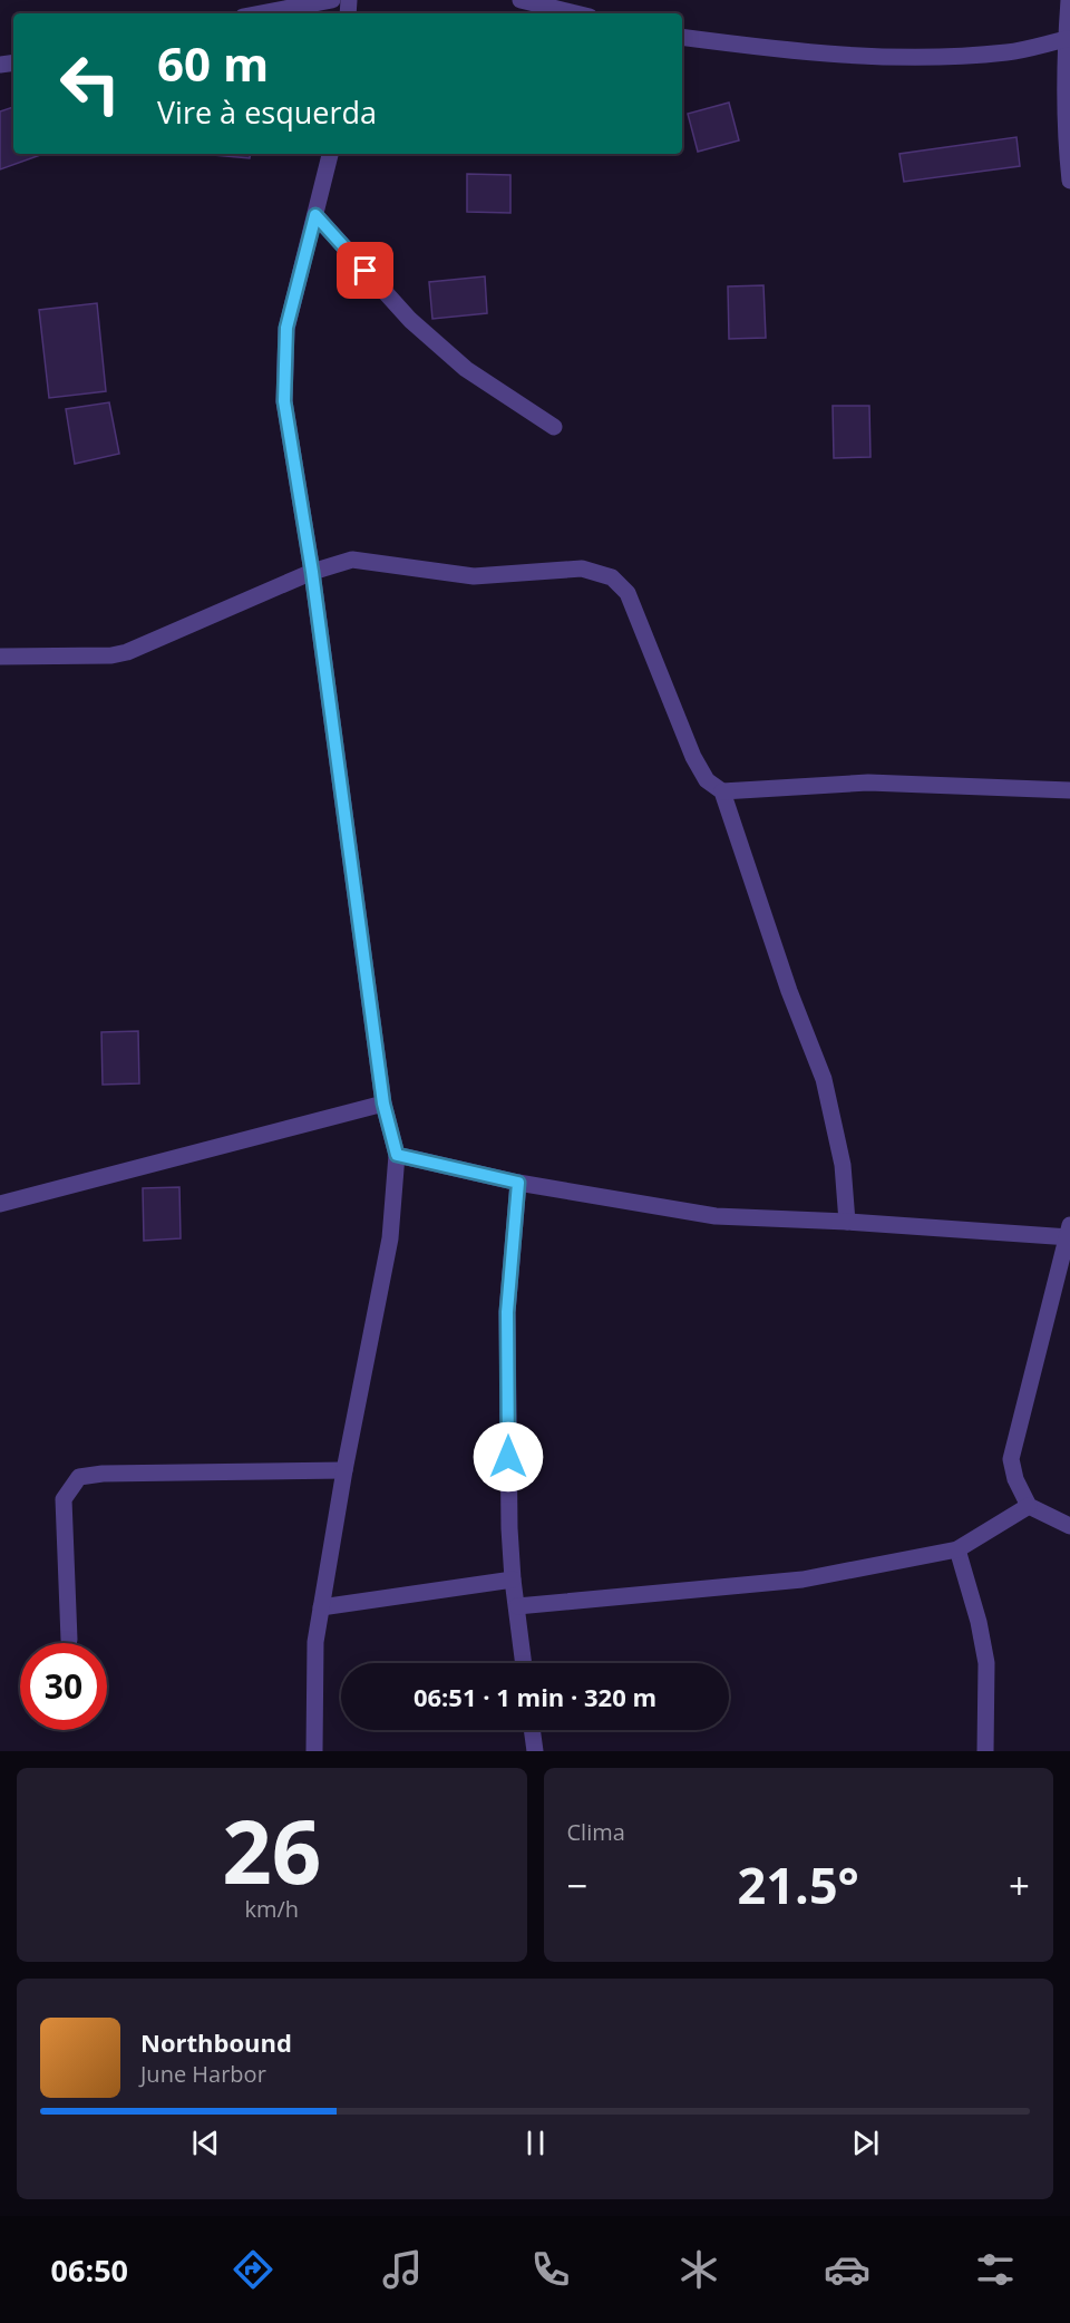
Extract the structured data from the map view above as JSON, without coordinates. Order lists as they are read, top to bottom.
{
  "page": {
    "turn": ["60 m", "Vire à esquerda"],
    "limit": "30",
    "trip": "06:51 · 1 min · 320 m",
    "tile": [
      ["26", "km/h"],
      "Clima"
    ],
    "heat": ["−", "21.5°", "+"],
    "song": ["Northbound", "June Harbor"],
    "tabs": "06:50"
  }
}
